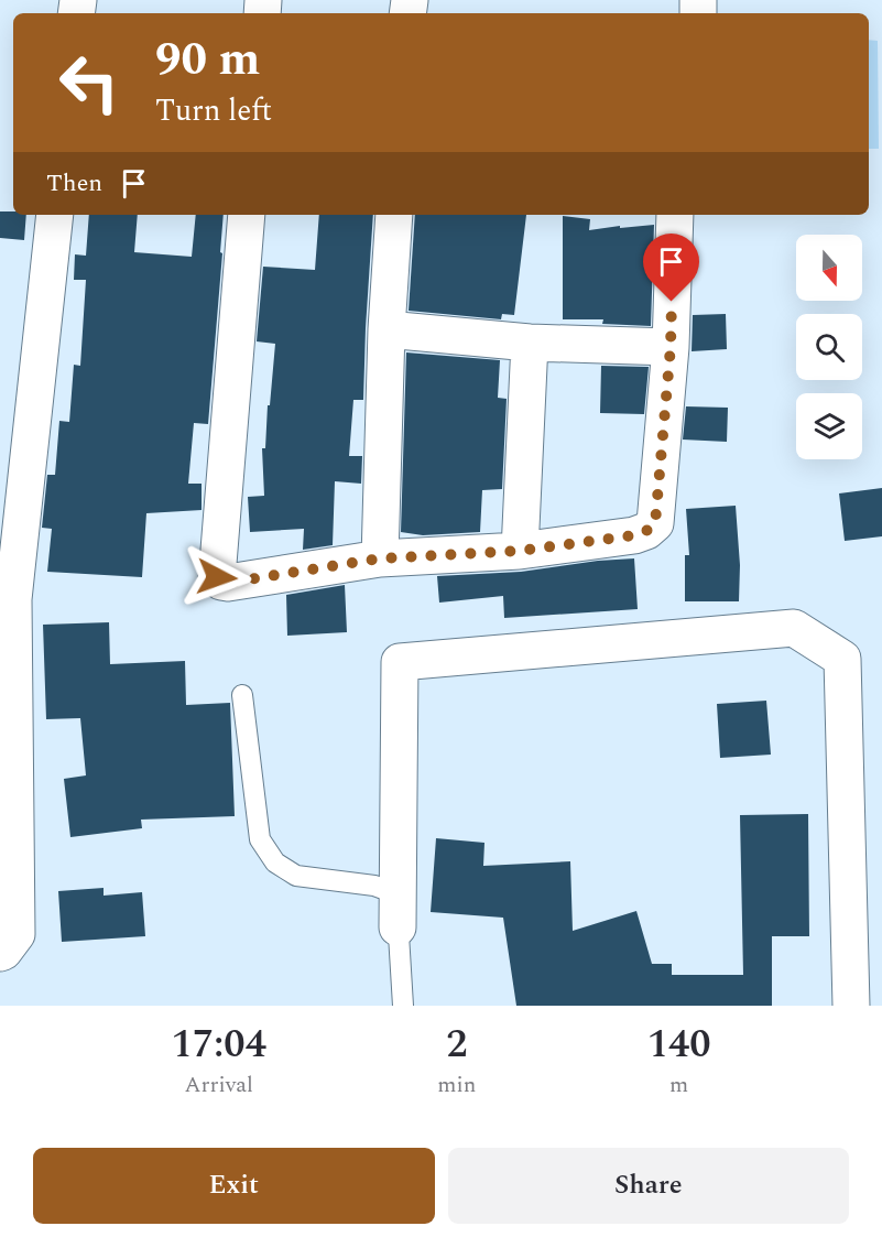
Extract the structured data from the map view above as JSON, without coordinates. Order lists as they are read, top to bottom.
{
  "north": "bottom",
  "page": {
    "turn": ["90 m", "Turn left"],
    "then": "Then",
    "eta": [
      "17:04",
      "Arrival",
      "2",
      "min",
      "140",
      "m"
    ],
    "buttons": ["Exit", "Share"]
  }
}
